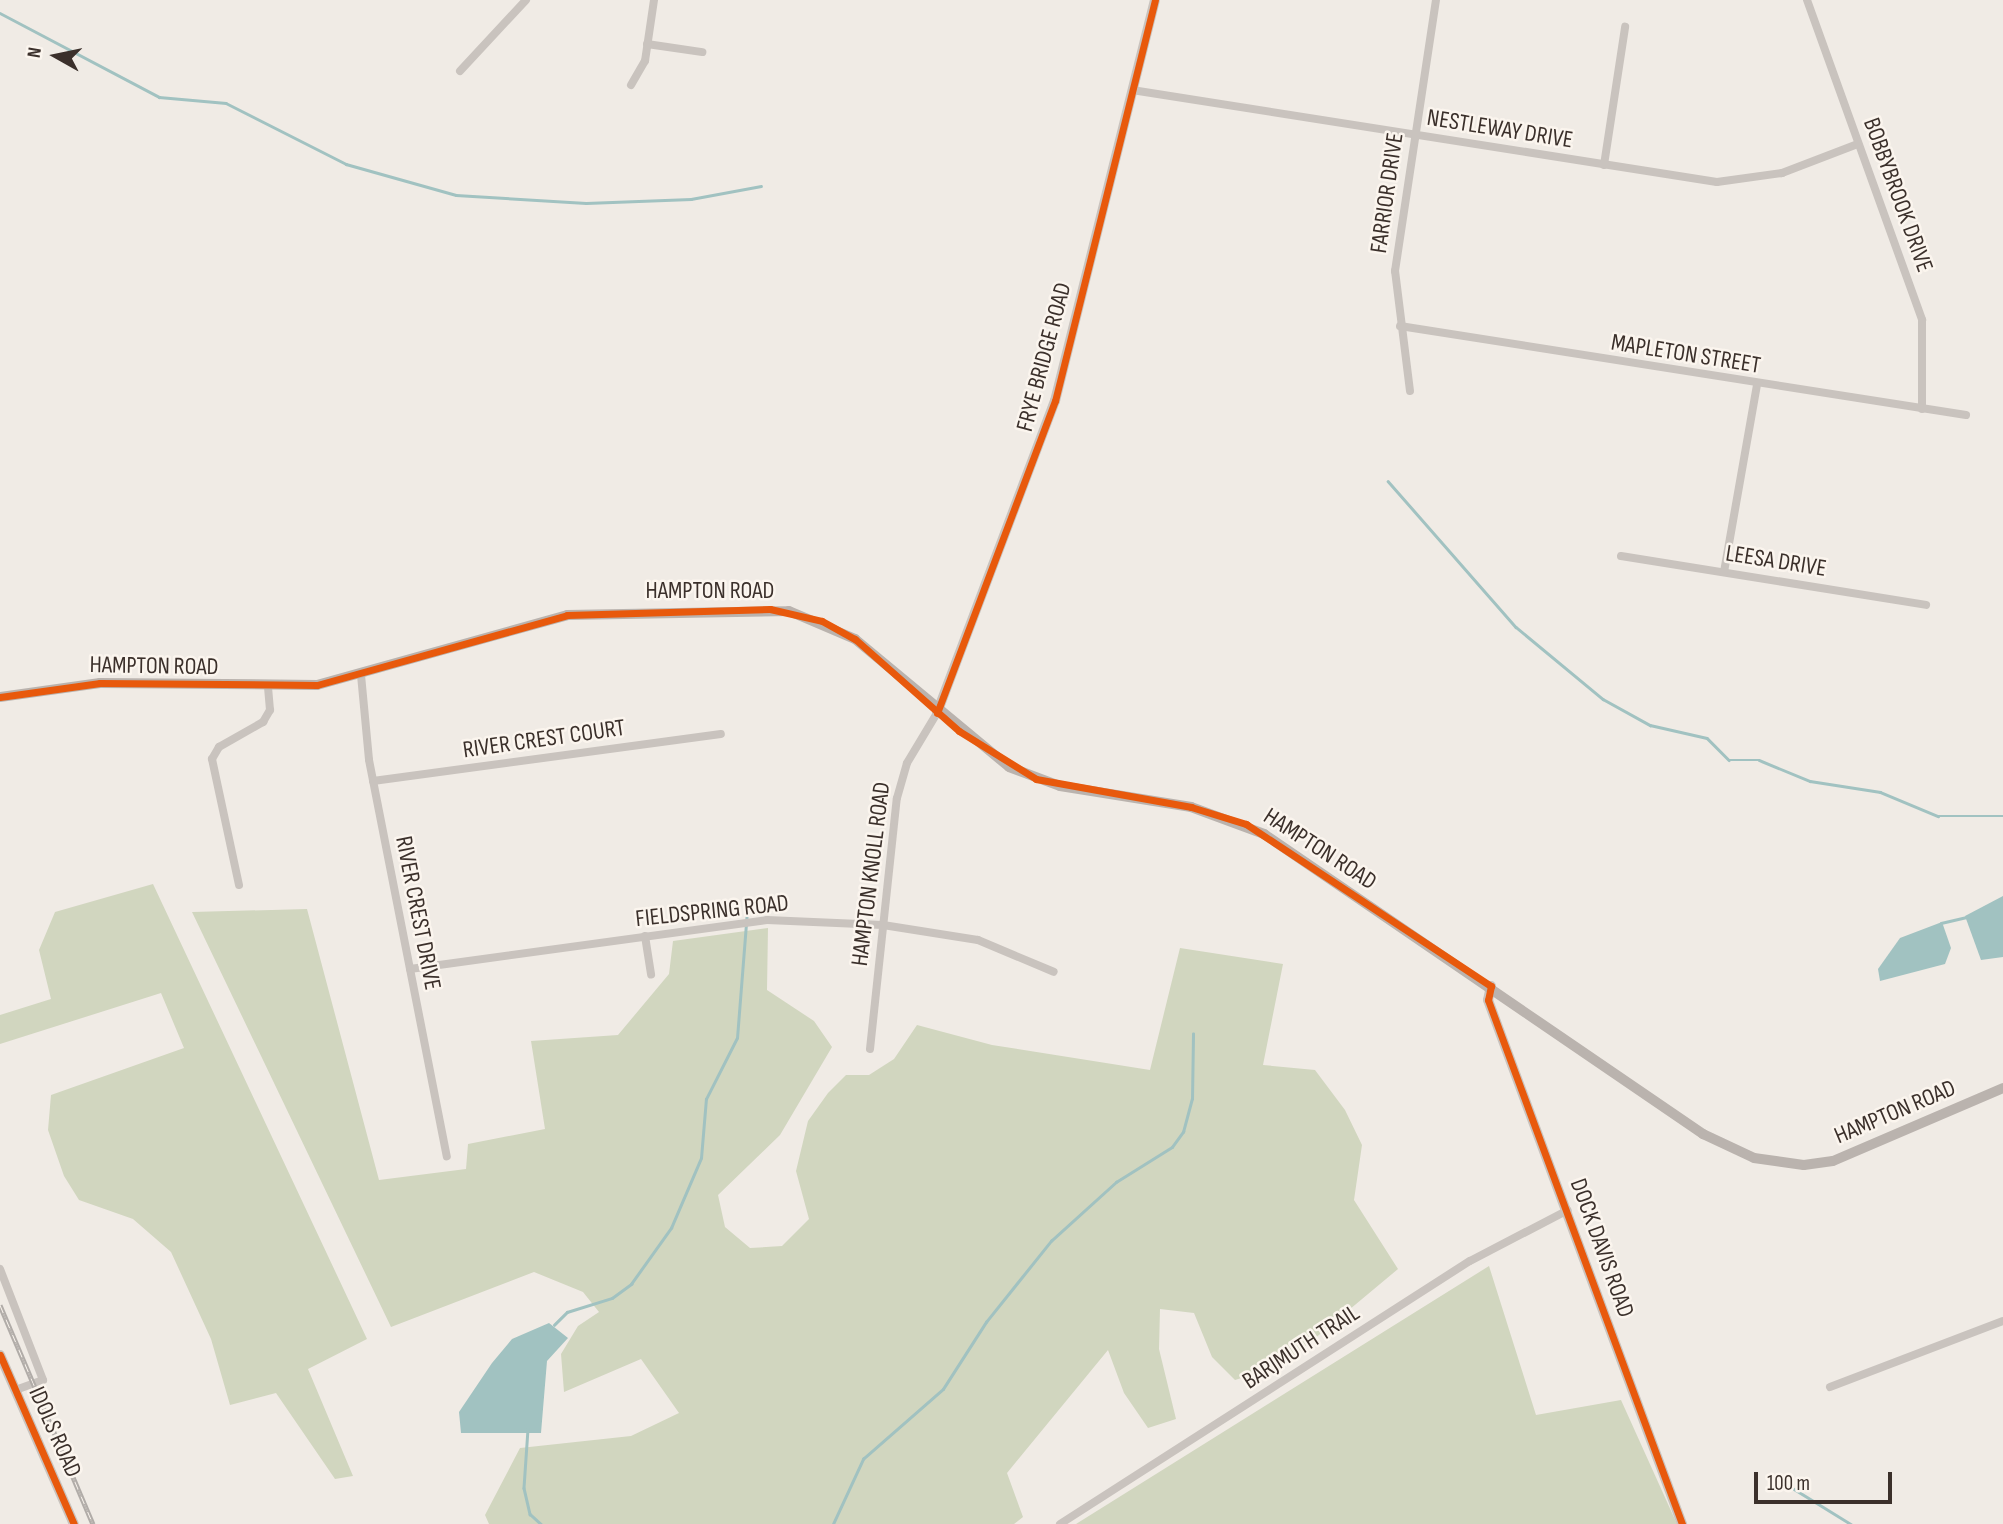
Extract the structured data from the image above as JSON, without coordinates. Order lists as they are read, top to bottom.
{
  "streets": {
    "main road": ["HAMPTON ROAD"],
    "street": [
      "NESTLEWAY DRIVE",
      "FARRIOR DRIVE",
      "BOBBYBROOK DRIVE",
      "MAPLETON STREET",
      "FRYE BRIDGE ROAD",
      "LEESA DRIVE",
      "RIVER CREST COURT",
      "HAMPTON KNOLL ROAD",
      "FIELDSPRING ROAD",
      "RIVER CREST DRIVE",
      "DOCK DAVIS ROAD",
      "BARJMUTH TRAIL",
      "IDOLS ROAD"
    ]
  },
  "crossings": [
    ["NESTLEWAY DRIVE", "FARRIOR DRIVE"],
    ["NESTLEWAY DRIVE", "BOBBYBROOK DRIVE"],
    ["NESTLEWAY DRIVE", "FRYE BRIDGE ROAD"],
    ["FARRIOR DRIVE", "MAPLETON STREET"],
    ["BOBBYBROOK DRIVE", "MAPLETON STREET"],
    ["FRYE BRIDGE ROAD", "HAMPTON ROAD"],
    ["FRYE BRIDGE ROAD", "HAMPTON KNOLL ROAD"],
    ["HAMPTON ROAD", "HAMPTON KNOLL ROAD"],
    ["HAMPTON ROAD", "RIVER CREST DRIVE"],
    ["HAMPTON ROAD", "DOCK DAVIS ROAD"],
    ["RIVER CREST COURT", "RIVER CREST DRIVE"],
    ["HAMPTON KNOLL ROAD", "FIELDSPRING ROAD"],
    ["FIELDSPRING ROAD", "RIVER CREST DRIVE"],
    ["DOCK DAVIS ROAD", "BARJMUTH TRAIL"]
  ],
  "scale_bar": "100 m",
  "north": "left"
}
